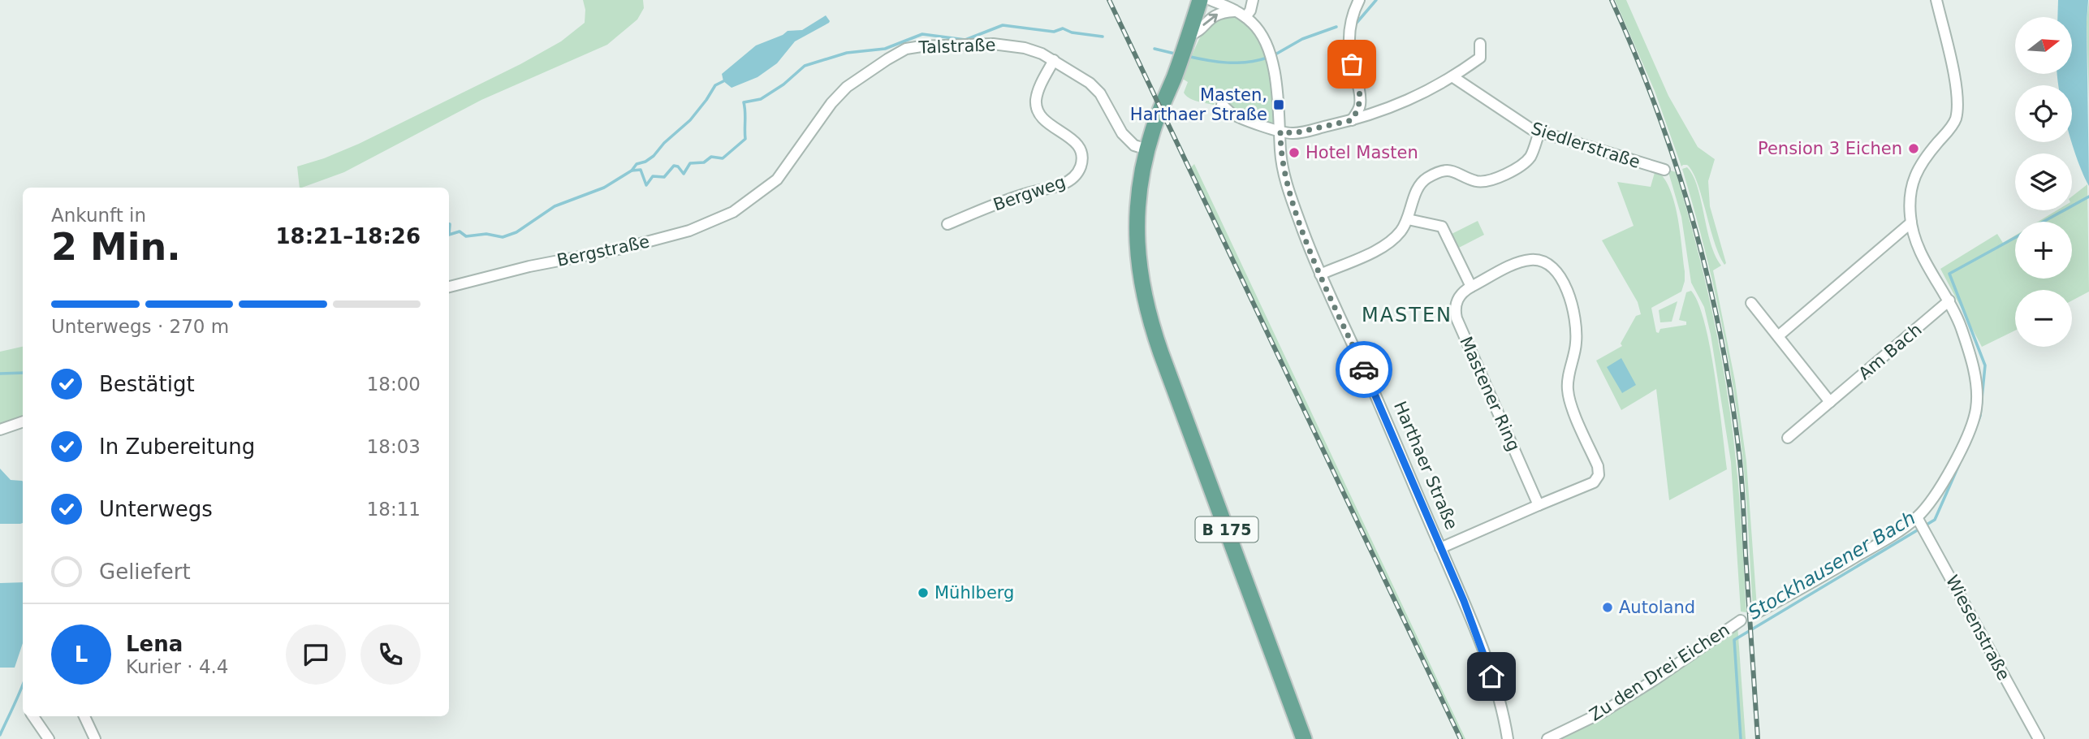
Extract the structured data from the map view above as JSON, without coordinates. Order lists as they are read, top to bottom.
{
  "streets": {
    "main road": ["B 175"],
    "street": [
      "Talstraße",
      "Siedlerstraße",
      "Bergweg",
      "Bergstraße",
      "Am Bach",
      "Mastener Ring",
      "Harthaer Straße",
      "Wiesenstraße",
      "Zu den Drei Eichen"
    ]
  },
  "crossings": [
    ["Talstraße", "Bergweg"],
    ["Talstraße", "Bergstraße"],
    ["Talstraße", "B 175"],
    ["Mastener Ring", "Harthaer Straße"]
  ],
  "districts": ["MASTEN"],
  "water": ["Stockhausener Bach"],
  "places": {
    "transit": ["Masten, Harthaer Straße"],
    "other": [
      "Pension 3 Eichen",
      "Hotel Masten",
      "Mühlberg",
      "Autoland"
    ]
  },
  "north": "right",
  "page": {
    "map_buttons": ["+", "−"],
    "heading": ["2 Min.", "Ankunft in", "18:21–18:26"],
    "panel": ["Lena", "Kurier · 4.4"],
    "bar": "Unterwegs · 270 m",
    "list": [
      ["Bestätigt", "18:00"],
      ["In Zubereitung", "18:03"],
      ["Unterwegs", "18:11"],
      "Geliefert"
    ],
    "round": "L"
  }
}
